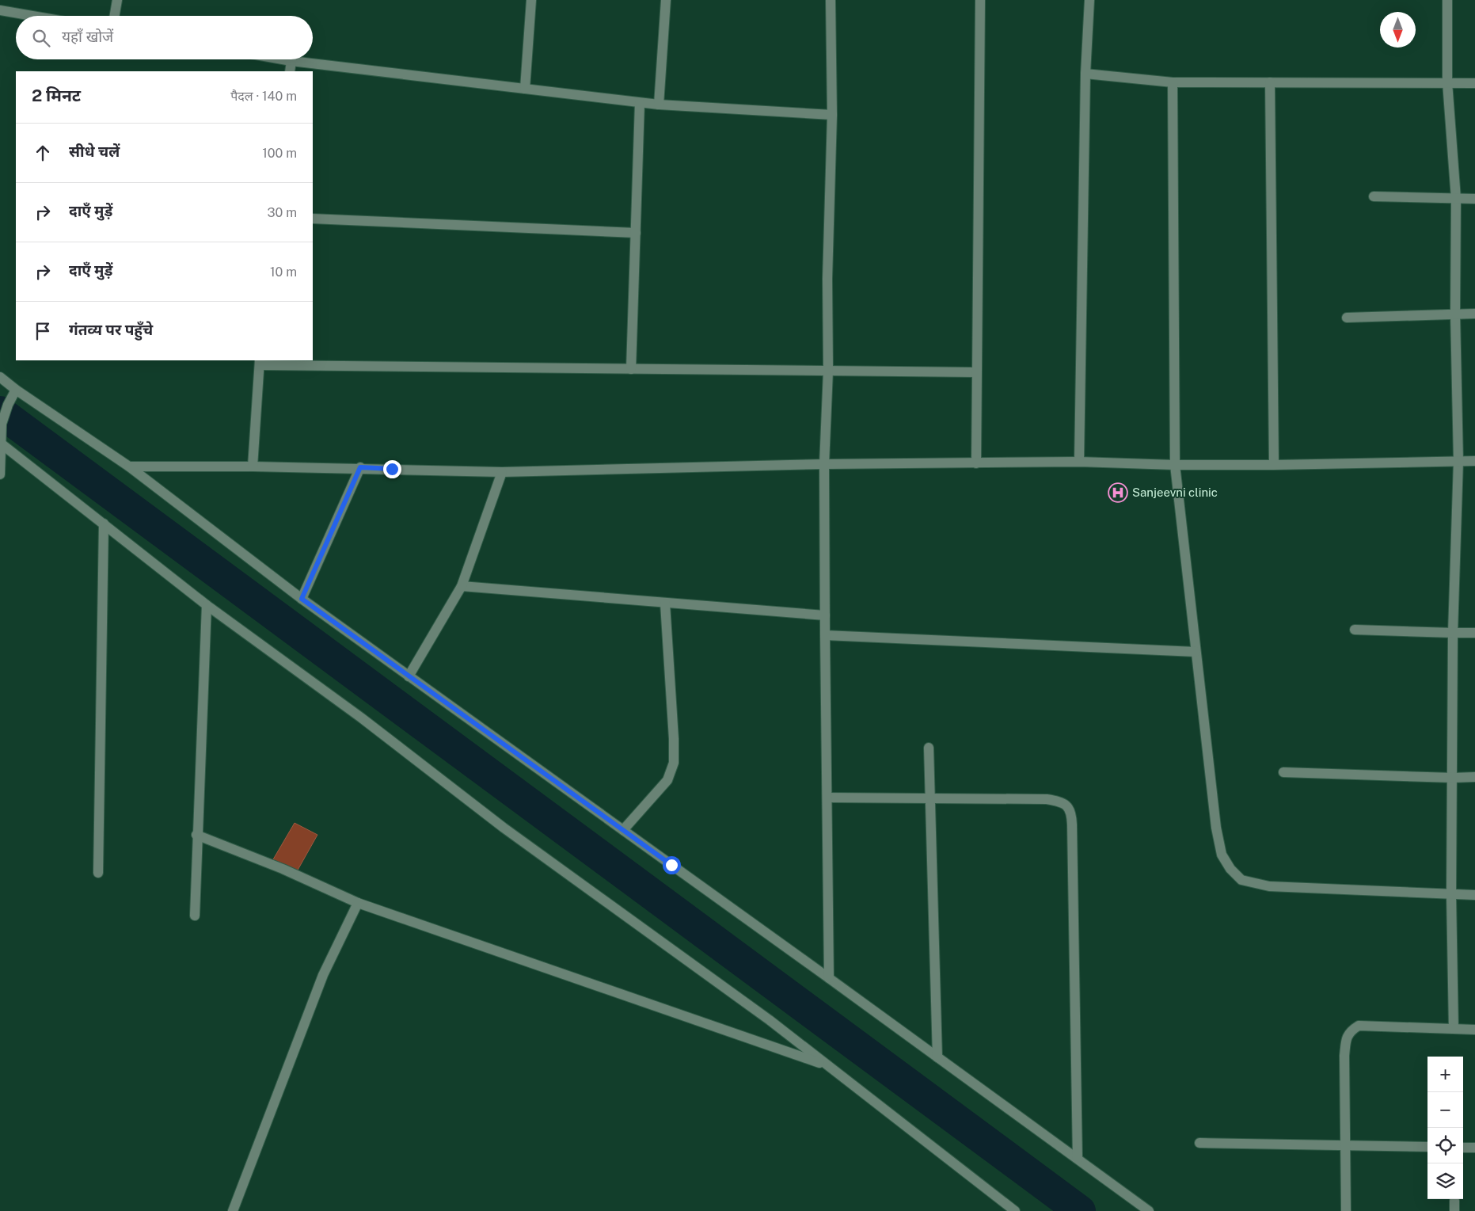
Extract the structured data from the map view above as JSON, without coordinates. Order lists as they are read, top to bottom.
{
  "places": {
    "hospital": ["Sanjeevni clinic"]
  },
  "north": "bottom",
  "page": {
    "search": "यहाँ खोजें",
    "heading": ["2 मिनट", "पैदल · 140 m"],
    "list": [
      ["सीधे चलें", "100 m"],
      ["दाएँ मुड़ें", "30 m"],
      ["दाएँ मुड़ें", "10 m"],
      "गंतव्य पर पहुँचे"
    ],
    "map_buttons": ["+", "−"]
  }
}
